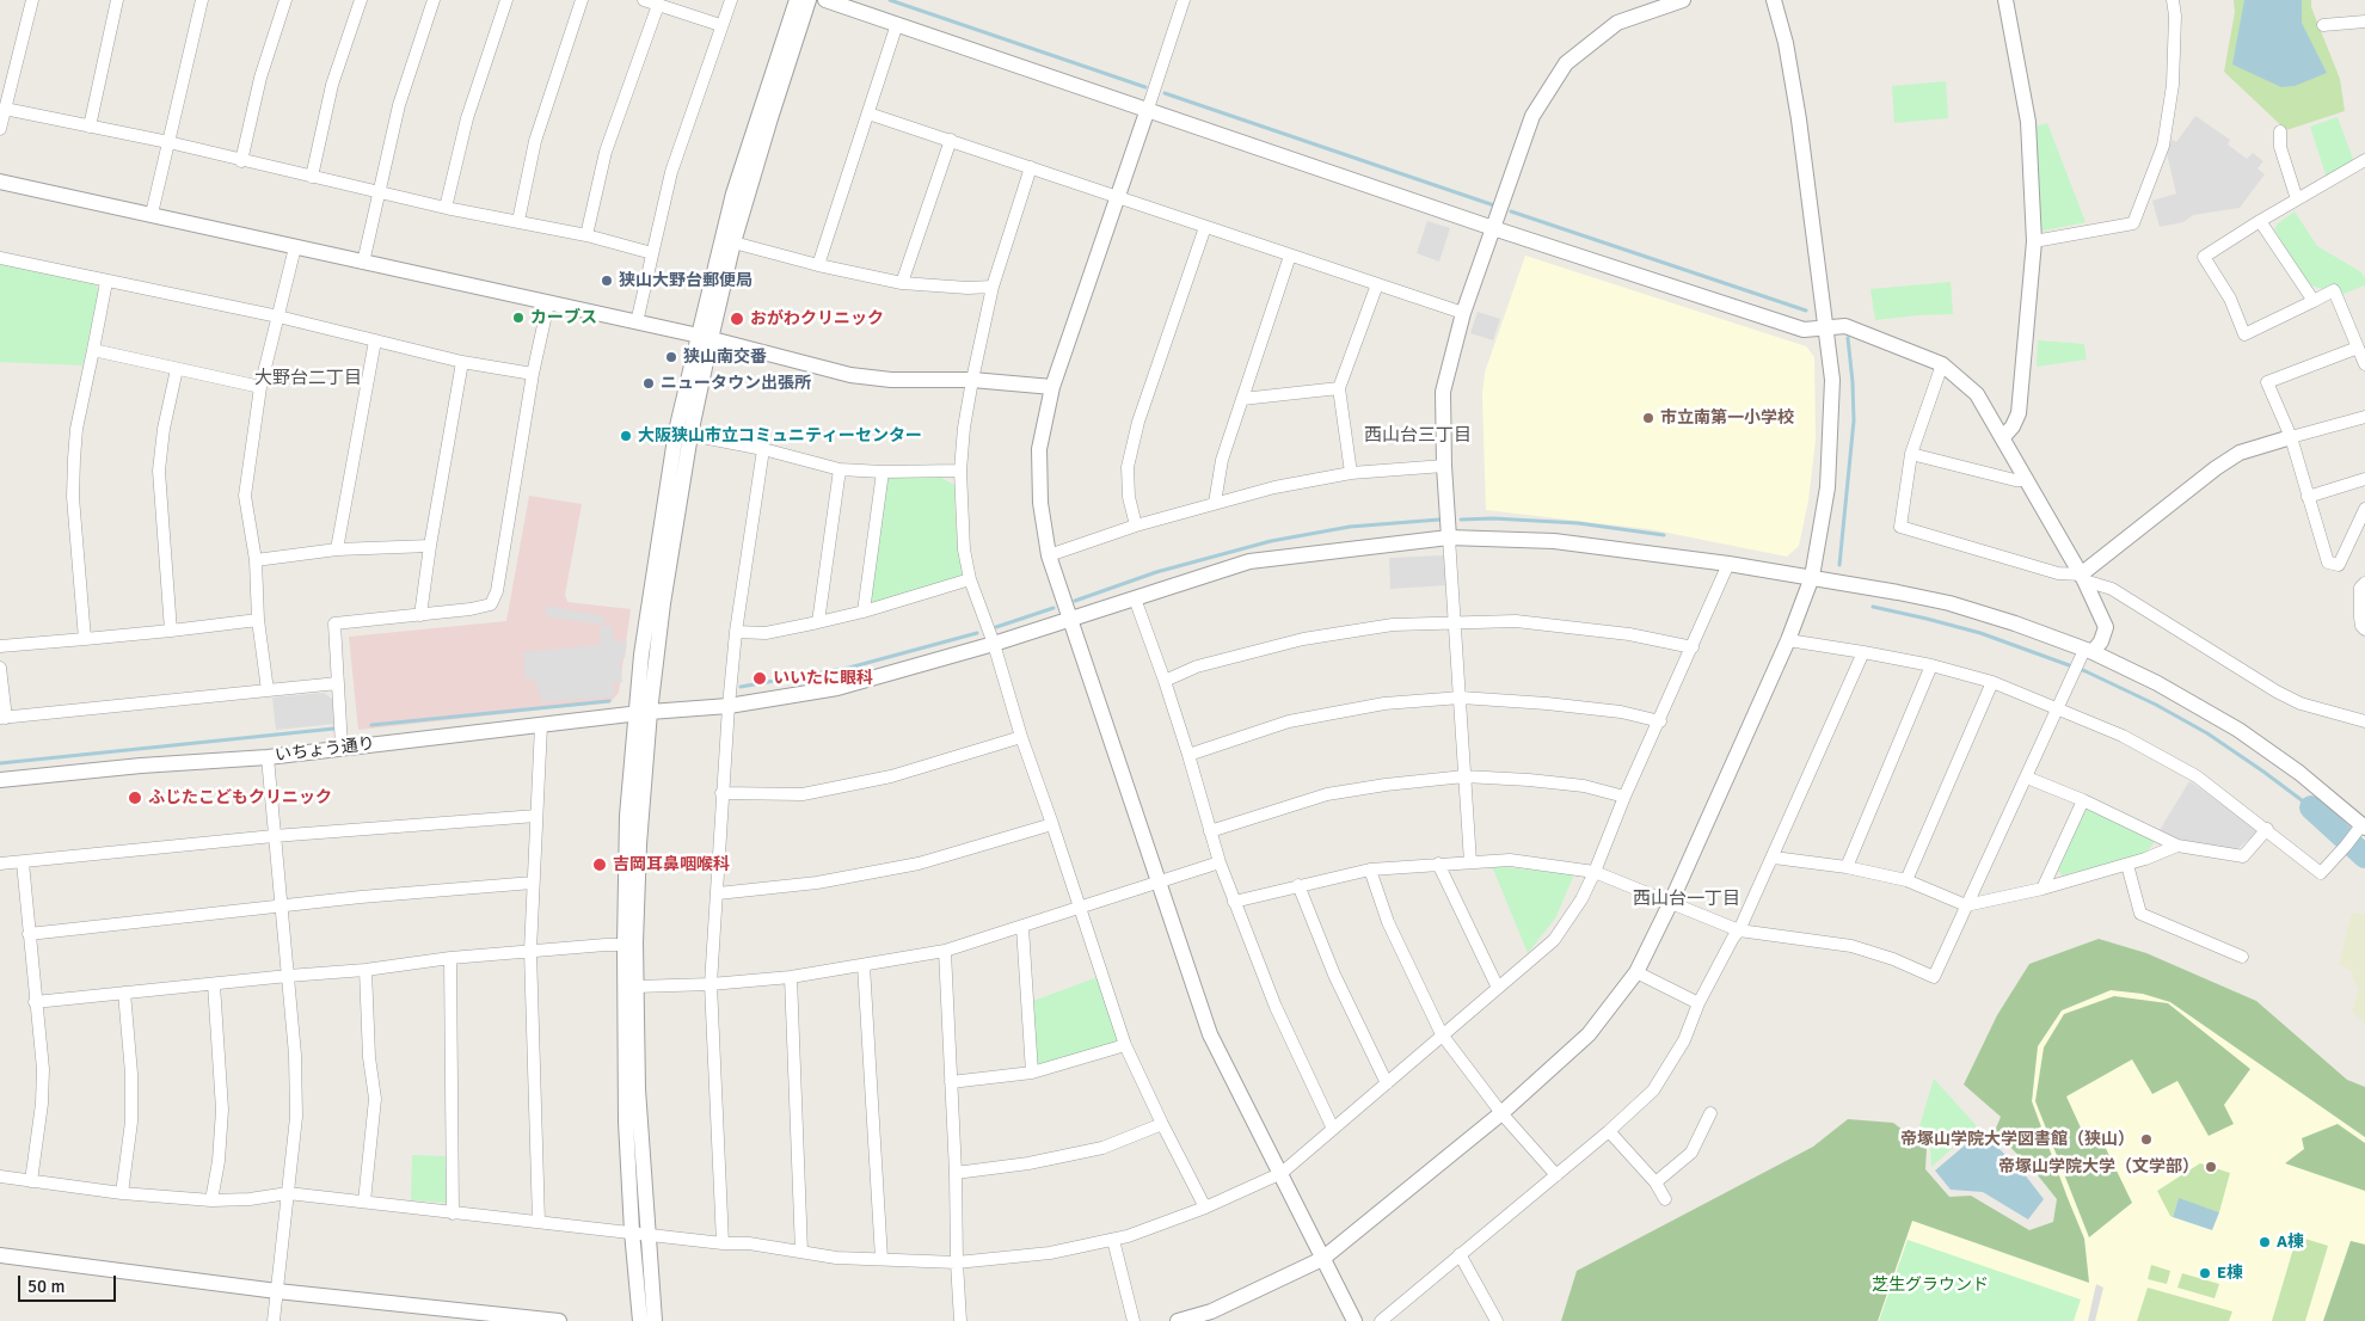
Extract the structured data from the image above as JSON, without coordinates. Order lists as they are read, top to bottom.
{
  "streets": {
    "street": ["いちょう通り"]
  },
  "districts": ["大野台二丁目", "西山台三丁目", "西山台一丁目"],
  "parks": ["芝生グラウンド"],
  "places": [
    "狭山大野台郵便局",
    "カーブス",
    "おがわクリニック",
    "狭山南交番",
    "ニュータウン出張所",
    "市立南第一小学校",
    "大阪狭山市立コミュニティーセンター",
    "いいたに眼科",
    "ふじたこどもクリニック",
    "吉岡耳鼻咽喉科",
    "帝塚山学院大学図書館（狭山）",
    "帝塚山学院大学（文学部）",
    "A棟",
    "E棟"
  ],
  "scale_bar": "50 m"
}
